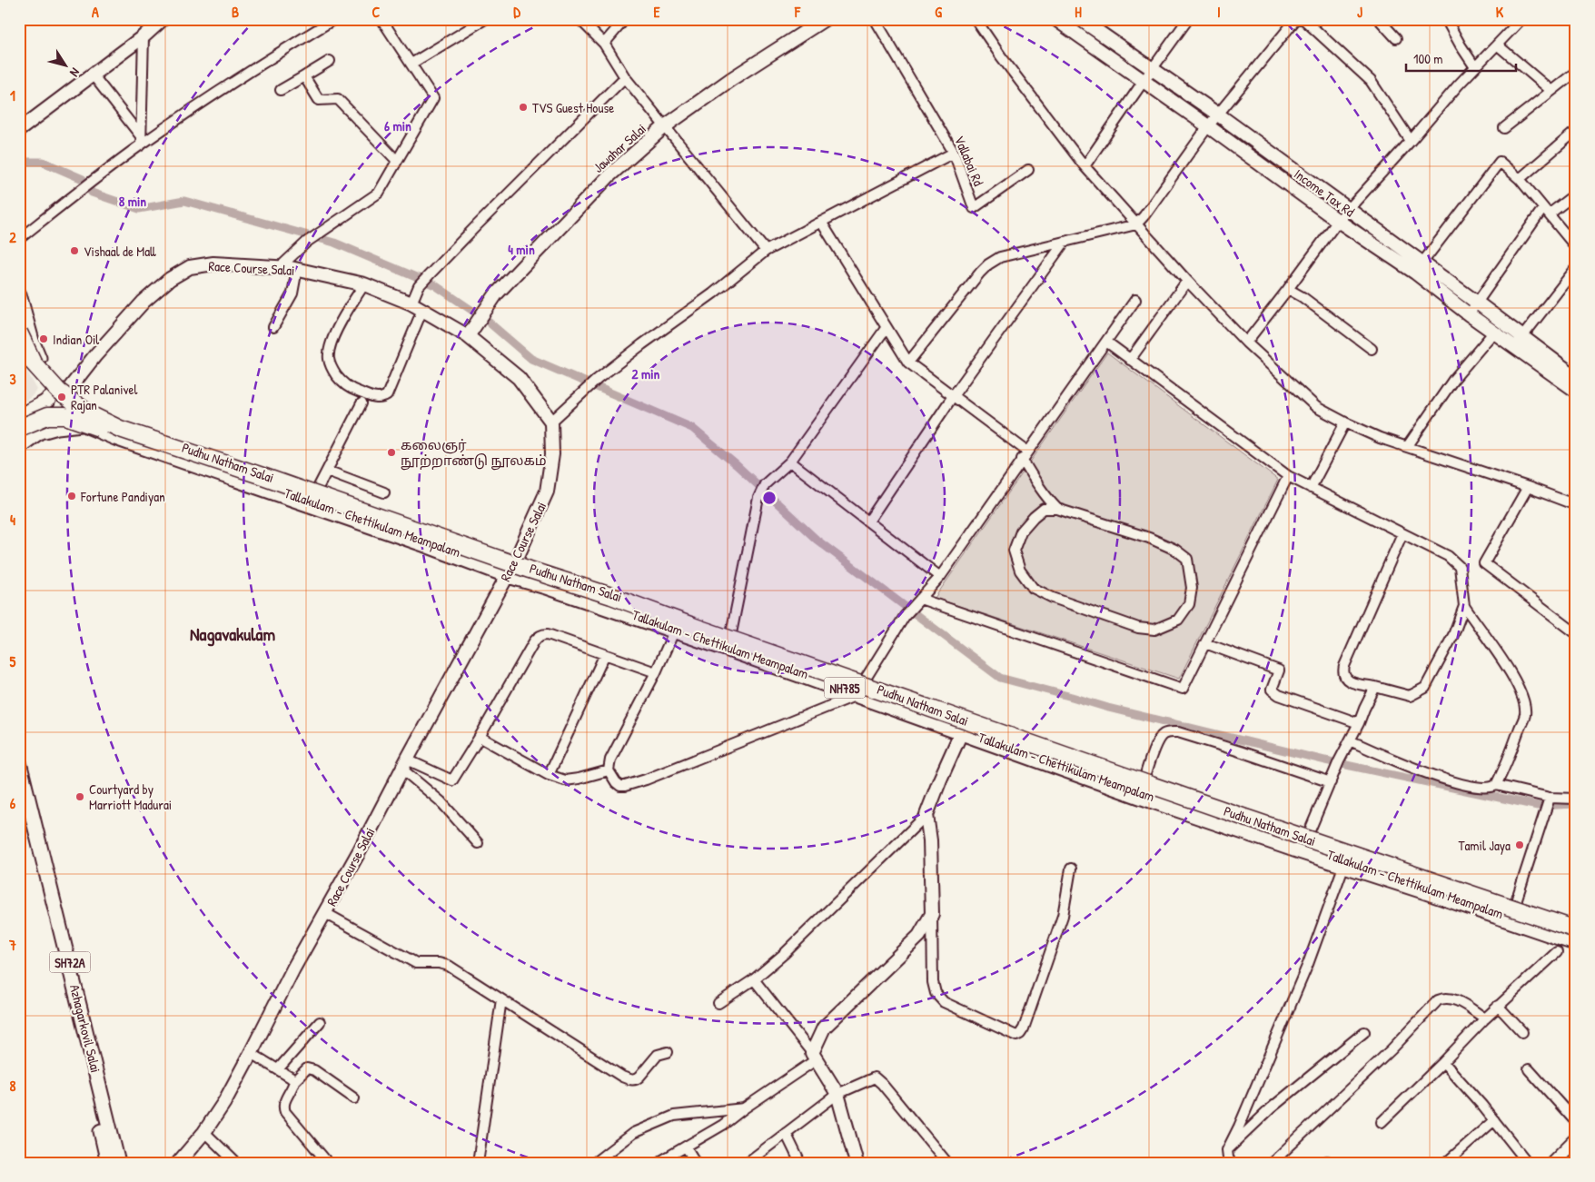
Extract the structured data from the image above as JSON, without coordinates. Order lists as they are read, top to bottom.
{
  "streets": {
    "highway": ["Tallakulam - Chettikulam Meampalam", "NH785"],
    "main road": [
      "Jawahar Salai",
      "Income Tax Rd",
      "Race Course Salai",
      "Pudhu Natham Salai",
      "SH72A",
      "Azhagarkovil Salai"
    ],
    "street": ["Vallabai Rd"]
  },
  "crossings": [
    ["Jawahar Salai", "Race Course Salai"],
    ["Race Course Salai", "Pudhu Natham Salai"]
  ],
  "districts": ["Nagavakulam"],
  "places": [
    "TVS Guest House",
    "Vishaal de Mall",
    "Indian Oil",
    "PTR Palanivel Rajan",
    "கலைஞர் நூற்றாண்டு நூலகம்",
    "Fortune Pandiyan",
    "Courtyard by Marriott Madurai",
    "Tamil Jaya"
  ],
  "scale_bar": "100 m",
  "north": "bottom right",
  "grid": {
    "columns": [
      "A",
      "B",
      "C",
      "D",
      "E",
      "F",
      "G",
      "H",
      "I",
      "J",
      "K"
    ],
    "rows": [
      "1",
      "2",
      "3",
      "4",
      "5",
      "6",
      "7",
      "8"
    ]
  },
  "rings": [
    "6 min",
    "8 min",
    "4 min",
    "2 min"
  ]
}
